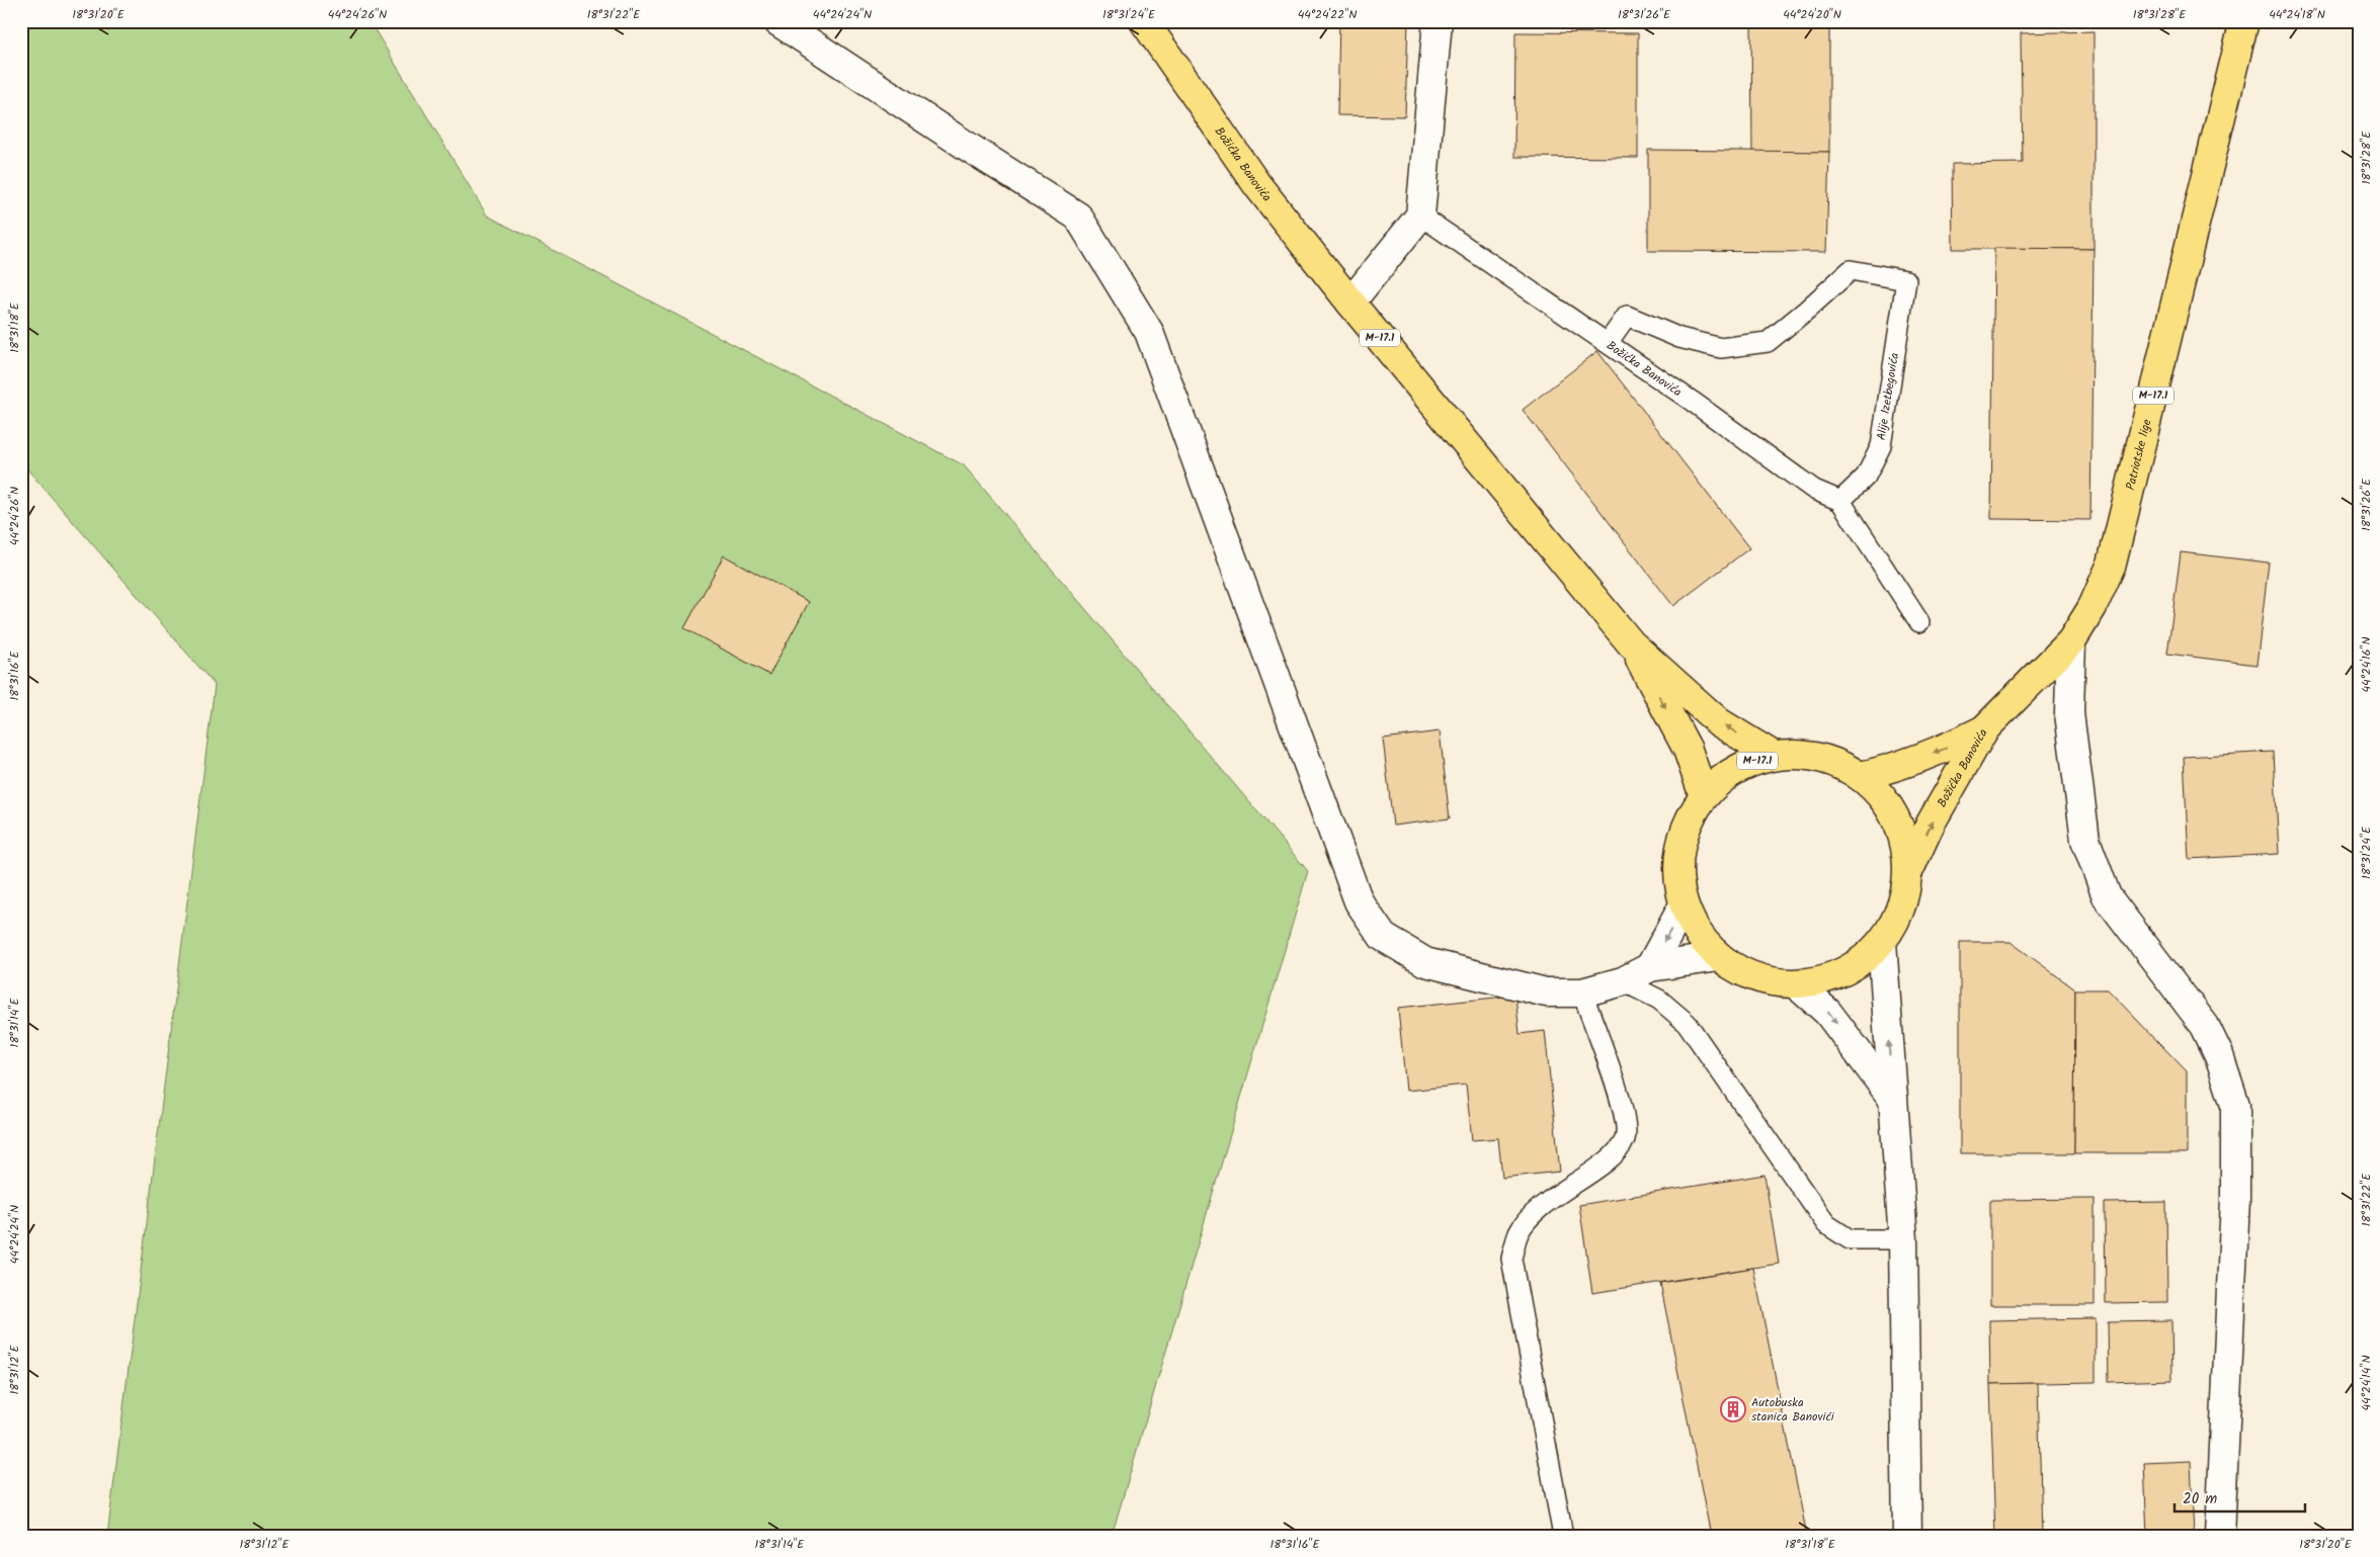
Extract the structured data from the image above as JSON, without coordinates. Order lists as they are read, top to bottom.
{
  "streets": {
    "main road": ["Božićka Banovića", "M-17.1", "Patriotske lige"],
    "lane": ["Alije Izetbegovića"]
  },
  "crossings": [
    ["Božićka Banovića", "M-17.1"],
    ["Božićka Banovića", "Alije Izetbegovića"],
    ["Božićka Banovića", "Patriotske lige"]
  ],
  "places": {
    "building": ["Autobuska stanica Banovići"]
  },
  "scale_bar": "20 m",
  "coordinates": [
    "18°31'20\"E",
    "44°24'26\"N",
    "18°31'22\"E",
    "44°24'24\"N",
    "18°31'24\"E",
    "44°24'22\"N",
    "18°31'26\"E",
    "44°24'20\"N",
    "18°31'28\"E",
    "44°24'18\"N",
    "18°31'18\"E",
    "44°24'16\"N",
    "18°31'16\"E",
    "18°31'14\"E",
    "18°31'12\"E",
    "44°24'14\"N"
  ]
}
